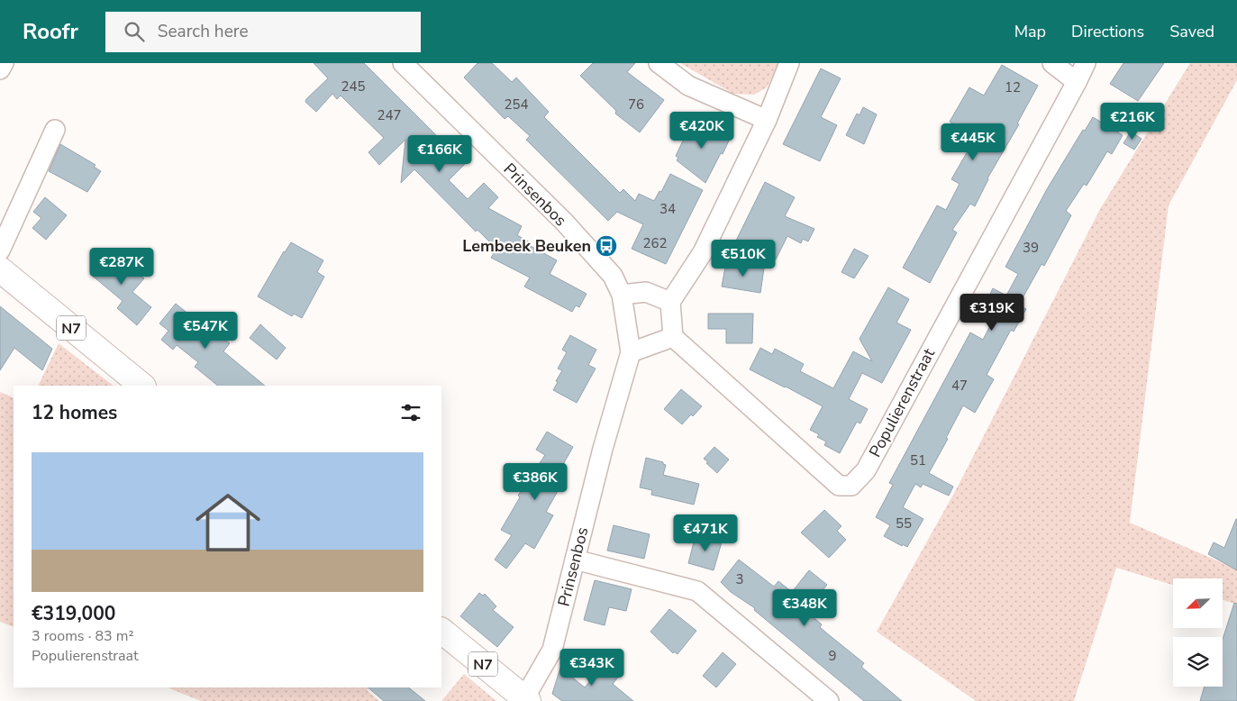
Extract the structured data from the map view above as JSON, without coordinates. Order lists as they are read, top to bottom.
{
  "streets": {
    "main road": ["N7"],
    "street": ["Prinsenbos", "Populierenstraat"]
  },
  "crossings": [
    ["Prinsenbos", "N7"]
  ],
  "places": {
    "bus stop": ["Lembeek Beuken"]
  },
  "house_numbers": [
    "245",
    "12",
    "254",
    "76",
    "247",
    "34",
    "262",
    "39",
    "47",
    "51",
    "55",
    "3",
    "9"
  ],
  "north": "bottom left",
  "page": {
    "header": "Roofr",
    "search": "Search here",
    "nav": ["Map", "Directions", "Saved"],
    "price": [
      "€216K",
      "€420K",
      "€445K",
      "€166K",
      "€510K",
      "€287K",
      "€319K",
      "€547K",
      "€386K",
      "€471K",
      "€348K",
      "€343K"
    ],
    "heading": "12 homes",
    "list": [
      {
        "name": "€319,000",
        "note": "3 rooms · 83 m² · Populierenstraat"
      }
    ]
  }
}
